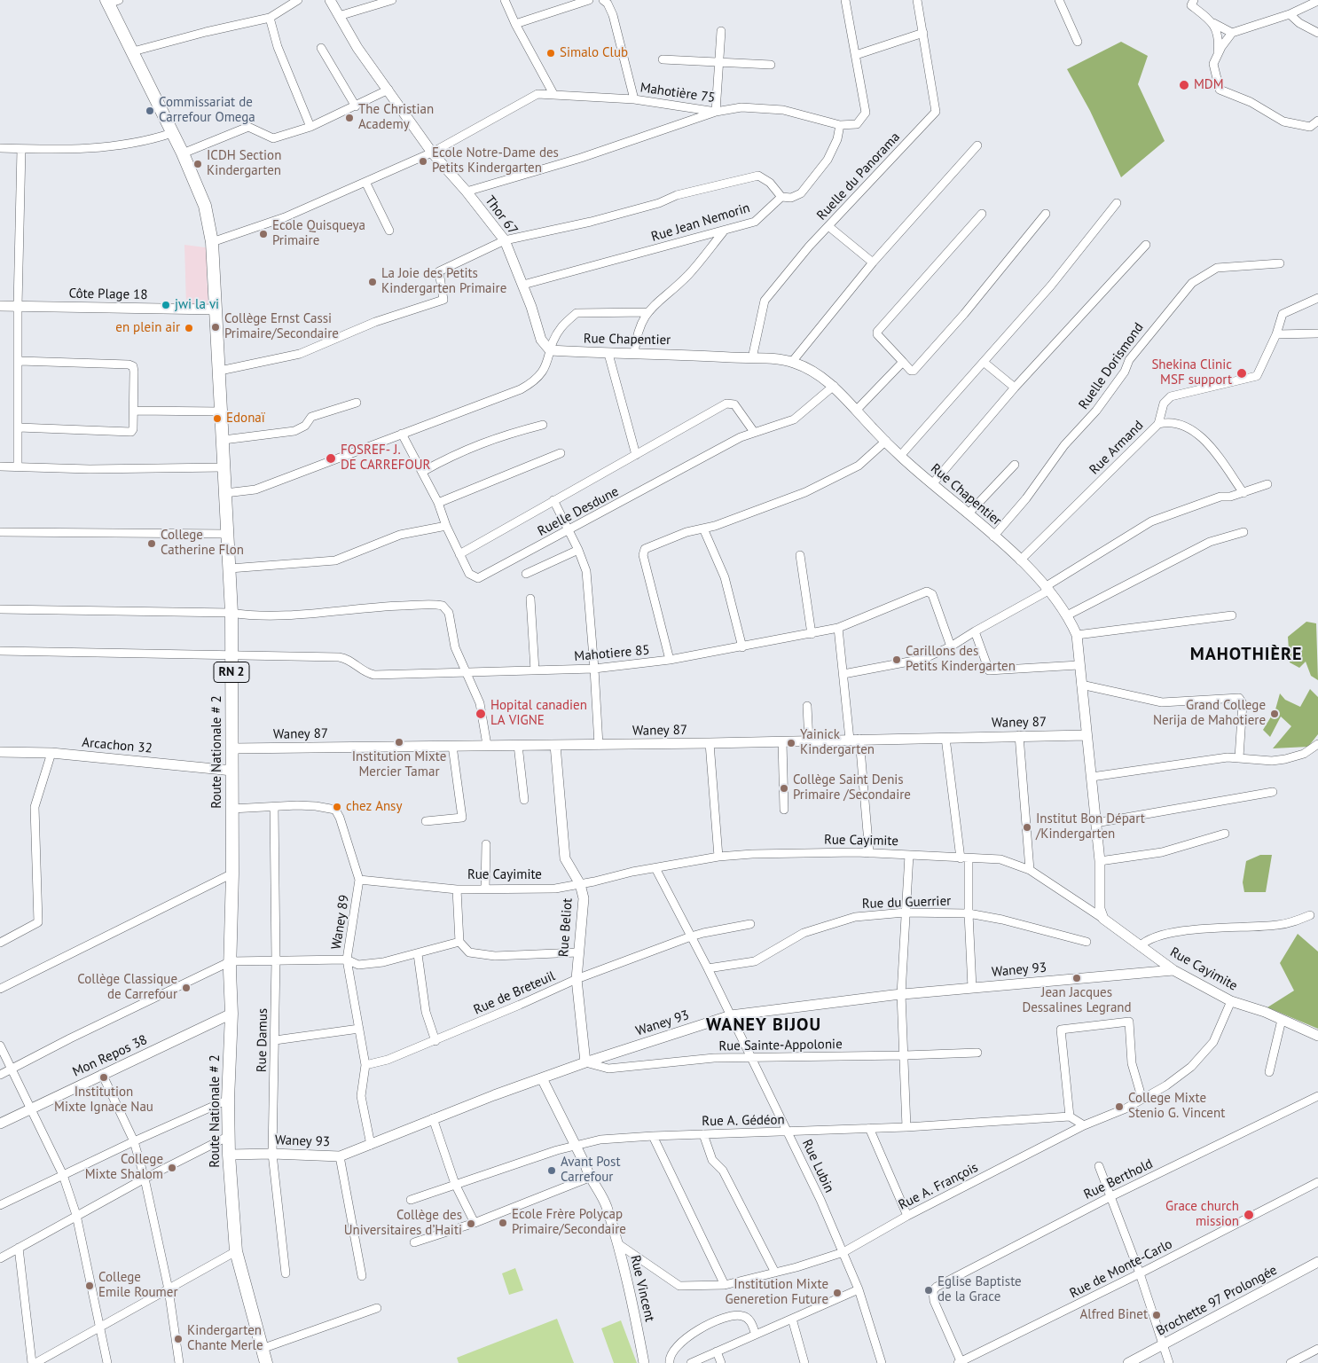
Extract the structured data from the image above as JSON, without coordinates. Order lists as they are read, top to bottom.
{
  "streets": {
    "main road": ["RN 2", "Route Nationale # 2"],
    "street": [
      "Mahotière 75",
      "Ruelle du Panorama",
      "Thor 67",
      "Rue Jean Nemorin",
      "Côte Plage 18",
      "Rue Chapentier",
      "Ruelle Dorismond",
      "Rue Armand",
      "Ruelle Desdune",
      "Mahotiere 85",
      "Waney 87",
      "Arcachon 32",
      "Rue Cayimite",
      "Rue du Guerrier",
      "Waney 89",
      "Rue Beliot",
      "Waney 93",
      "Rue de Breteuil",
      "Rue Damus",
      "Rue Sainte-Appolonie",
      "Mon Repos 38",
      "Rue A. Gédéon",
      "Rue Lubin",
      "Rue Berthold",
      "Rue A. François",
      "Rue de Monte-Carlo",
      "Rue Vincent",
      "Brochette 97 Prolongée"
    ]
  },
  "crossings": [
    ["Mahotière 75", "Thor 67"],
    ["Mahotière 75", "Rue Jean Nemorin"],
    ["Mahotière 75", "Route Nationale # 2"],
    ["Ruelle du Panorama", "Rue Chapentier"],
    ["Thor 67", "Rue Jean Nemorin"],
    ["Thor 67", "Rue Chapentier"],
    ["Côte Plage 18", "Route Nationale # 2"],
    ["Rue Chapentier", "Ruelle Dorismond"],
    ["Rue Chapentier", "Rue Armand"],
    ["Rue Chapentier", "Ruelle Desdune"],
    ["Rue Chapentier", "Waney 87"],
    ["Rue Chapentier", "Rue Cayimite"],
    ["Mahotiere 85", "Route Nationale # 2"],
    ["Waney 87", "Route Nationale # 2"],
    ["Waney 87", "Rue Beliot"],
    ["Arcachon 32", "Route Nationale # 2"],
    ["Route Nationale # 2", "Waney 89"],
    ["Route Nationale # 2", "Waney 93"],
    ["Route Nationale # 2", "Mon Repos 38"],
    ["Rue Cayimite", "Waney 89"],
    ["Rue Cayimite", "Rue Beliot"],
    ["Rue Cayimite", "Waney 93"],
    ["Rue Cayimite", "Rue Lubin"],
    ["Rue Cayimite", "Rue A. François"],
    ["Rue du Guerrier", "Rue Lubin"],
    ["Waney 89", "Waney 93"],
    ["Waney 89", "Rue de Breteuil"],
    ["Waney 89", "Rue Damus"],
    ["Rue Beliot", "Waney 93"],
    ["Rue Beliot", "Rue de Breteuil"],
    ["Rue Beliot", "Rue Sainte-Appolonie"],
    ["Waney 93", "Rue Damus"],
    ["Waney 93", "Rue Sainte-Appolonie"],
    ["Waney 93", "Rue Lubin"],
    ["Waney 93", "Rue Vincent"],
    ["Rue de Breteuil", "Rue Lubin"],
    ["Rue Sainte-Appolonie", "Rue Lubin"],
    ["Rue A. Gédéon", "Rue Lubin"],
    ["Rue A. Gédéon", "Rue Vincent"],
    ["Rue Lubin", "Rue A. François"],
    ["Rue Berthold", "Rue de Monte-Carlo"],
    ["Rue A. François", "Rue Vincent"]
  ],
  "districts": ["MAHOTHIÈRE", "WANEY BIJOU"],
  "places": [
    "Simalo Club",
    "MDM",
    "Commissariat de Carrefour Omega",
    "The Christian Academy",
    "Ecole Notre-Dame des Petits Kindergarten",
    "ICDH Section Kindergarten",
    "Ecole Quisqueya Primaire",
    "La Joie des Petits Kindergarten Primaire",
    "jwi la vi",
    "Collège Ernst Cassi Primaire/Secondaire",
    "en plein air",
    "Shekina Clinic MSF support",
    "Edonaï",
    "FOSREF- J. DE CARREFOUR",
    "College Catherine Flon",
    "Carillons des Petits Kindergarten",
    "Hopital canadien LA VIGNE",
    "Grand College Nerija de Mahotiere",
    "Institution Mixte Mercier Tamar",
    "Yainick Kindergarten",
    "Collège Saint Denis Primaire /Secondaire",
    "chez Ansy",
    "Institut Bon Départ /Kindergarten",
    "Jean Jacques Dessalines Legrand",
    "Collège Classique de Carrefour",
    "Institution Mixte Ignace Nau",
    "College Mixte Stenio G. Vincent",
    "College Mixte Shalom",
    "Avant Post Carrefour",
    "Grace church mission",
    "Ecole Frère Polycap Primaire/Secondaire",
    "Collège des Universitaires d’Haiti",
    "College Emile Roumer",
    "Eglise Baptiste de la Grace",
    "Institution Mixte Generetion Future",
    "Alfred Binet",
    "Kindergarten Chante Merle"
  ]
}
